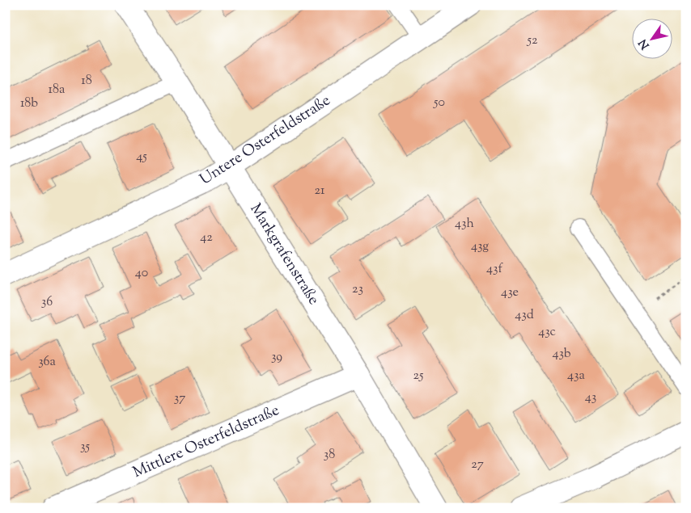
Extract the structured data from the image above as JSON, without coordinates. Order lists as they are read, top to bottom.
{
  "streets": {
    "street": ["Untere Osterfeldstraße", "Markgrafenstraße", "Mittlere Osterfeldstraße"]
  },
  "crossings": [
    ["Untere Osterfeldstraße", "Markgrafenstraße"],
    ["Markgrafenstraße", "Mittlere Osterfeldstraße"]
  ],
  "house_numbers": [
    "52",
    "18",
    "18a",
    "50",
    "18b",
    "45",
    "21",
    "43h",
    "42",
    "43g",
    "43f",
    "40",
    "23",
    "43e",
    "36",
    "43d",
    "43c",
    "43b",
    "39",
    "36a",
    "25",
    "43a",
    "43",
    "37",
    "35",
    "38",
    "27"
  ],
  "north": "bottom left"
}
